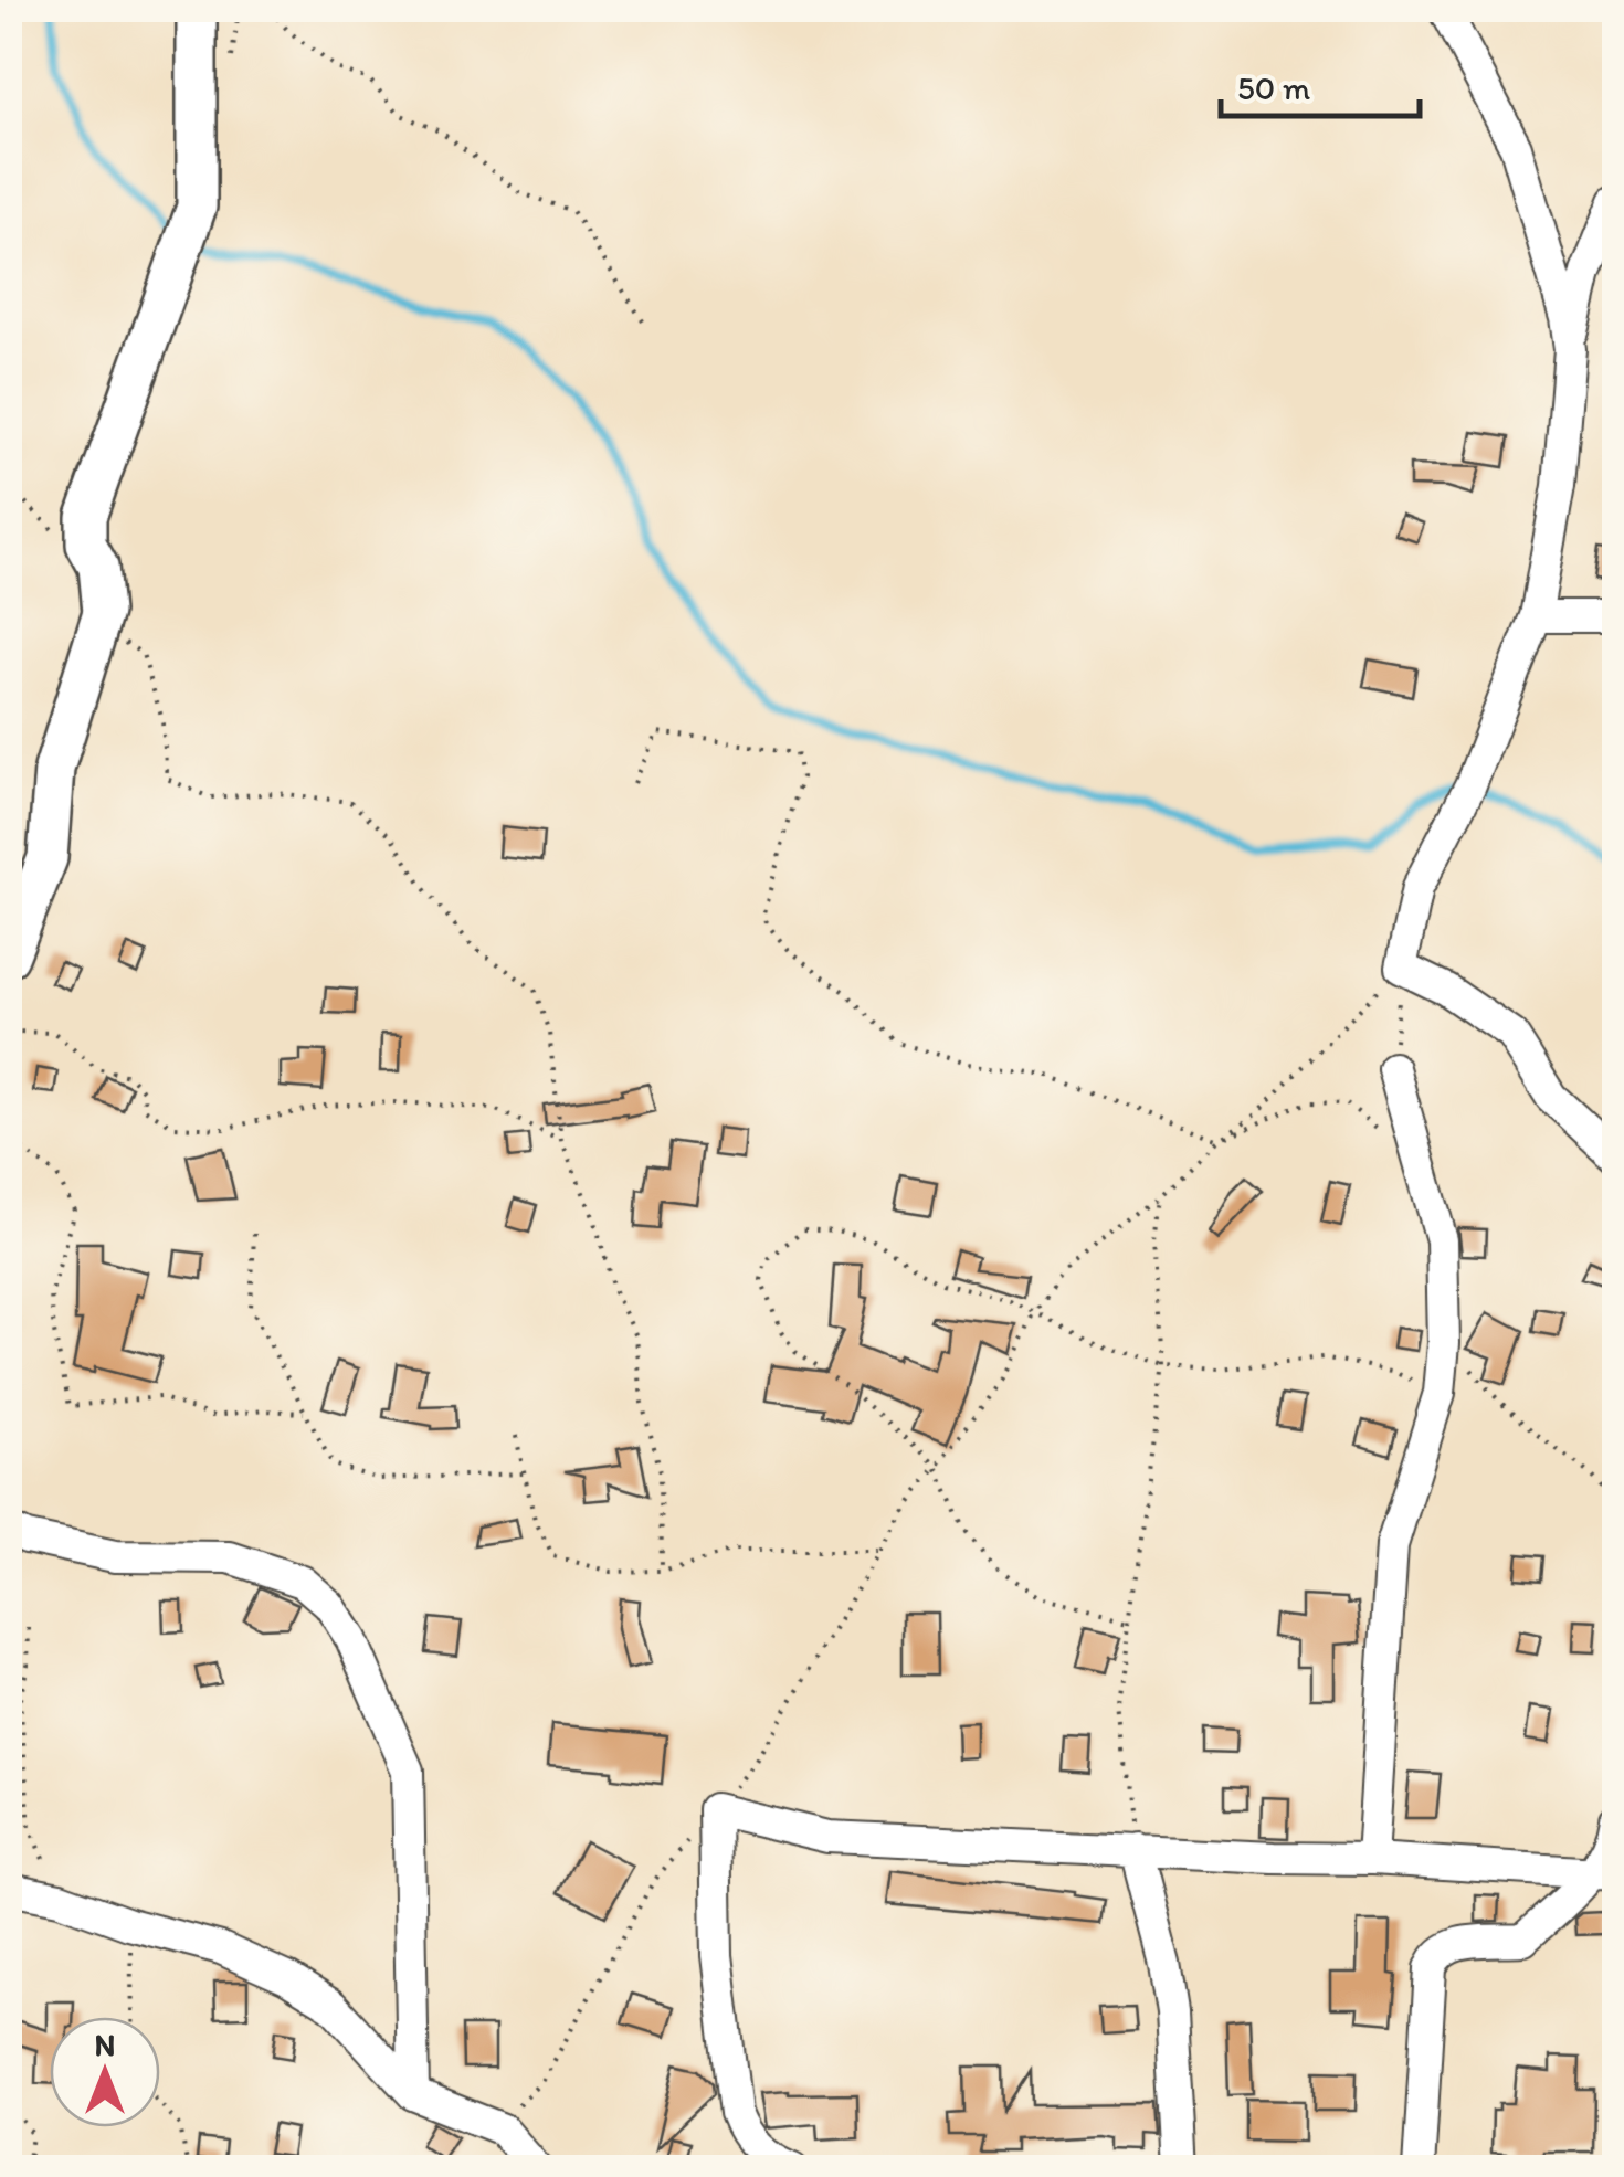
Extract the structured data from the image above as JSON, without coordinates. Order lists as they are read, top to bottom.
{
  "scale_bar": "50 m",
  "north": "top"
}
